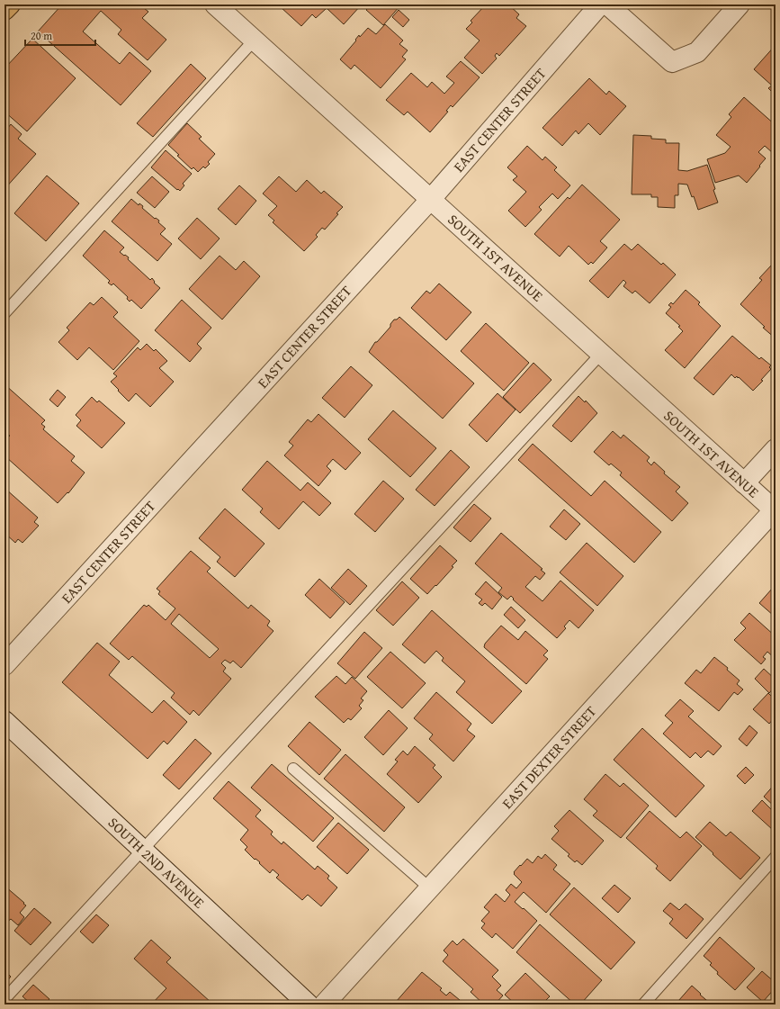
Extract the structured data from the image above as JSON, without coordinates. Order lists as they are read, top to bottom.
{
  "streets": {
    "street": [
      "EAST CENTER STREET",
      "SOUTH 1ST AVENUE",
      "EAST DEXTER STREET",
      "SOUTH 2ND AVENUE"
    ]
  },
  "crossings": [
    ["EAST CENTER STREET", "SOUTH 1ST AVENUE"],
    ["SOUTH 1ST AVENUE", "EAST DEXTER STREET"]
  ],
  "scale_bar": "20 m"
}
